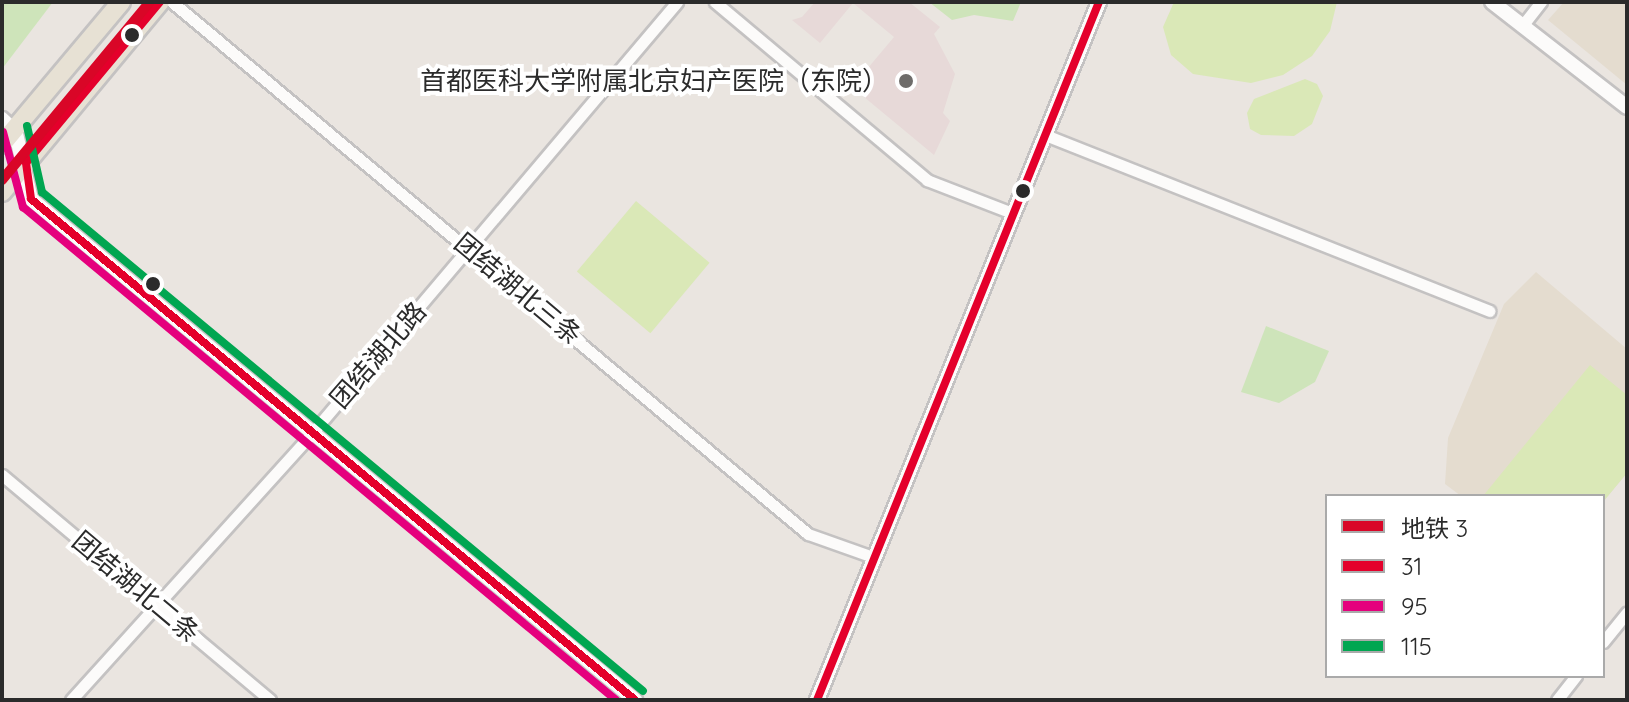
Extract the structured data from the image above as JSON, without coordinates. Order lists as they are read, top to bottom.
{
  "streets": {
    "street": ["团结湖北三条", "团结湖北路", "团结湖北二条"]
  },
  "crossings": [
    ["团结湖北三条", "团结湖北路"],
    ["团结湖北路", "团结湖北二条"]
  ],
  "places": ["首都医科大学附属北京妇产医院（东院）"],
  "lines": [
    "metro line 3",
    "transit line 31",
    "transit line 115",
    "transit line 95"
  ],
  "legend": [
    "地铁 3",
    "31",
    "95",
    "115"
  ]
}
